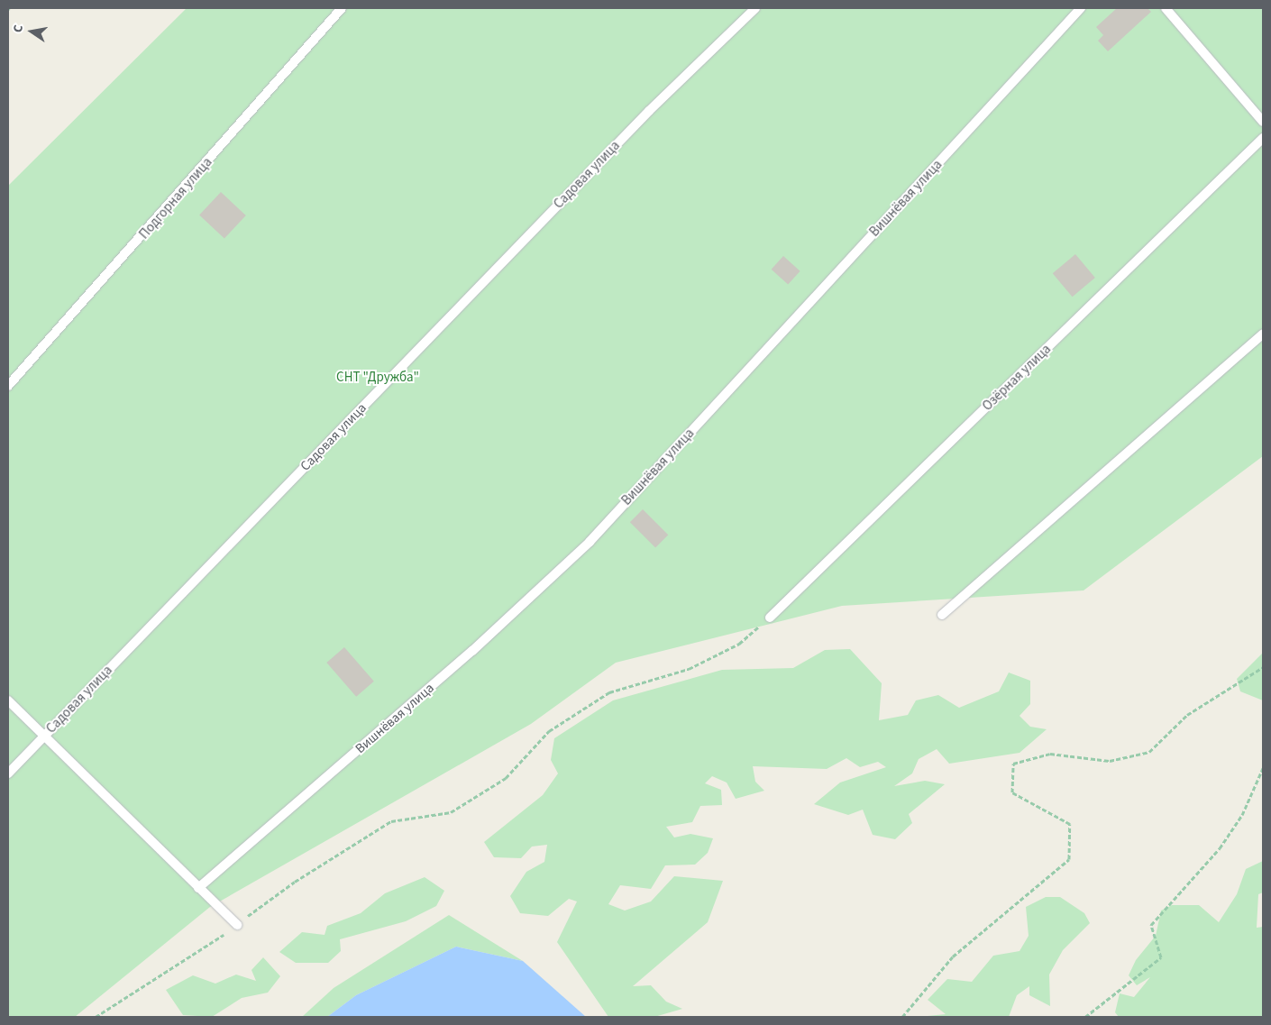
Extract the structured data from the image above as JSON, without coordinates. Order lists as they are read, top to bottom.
{
  "streets": {
    "lane": [
      "Садовая улица",
      "Подгорная улица",
      "Вишнёвая улица",
      "Озёрная улица"
    ]
  },
  "parks": ["СНТ \"Дружба\""],
  "north": "left"
}
